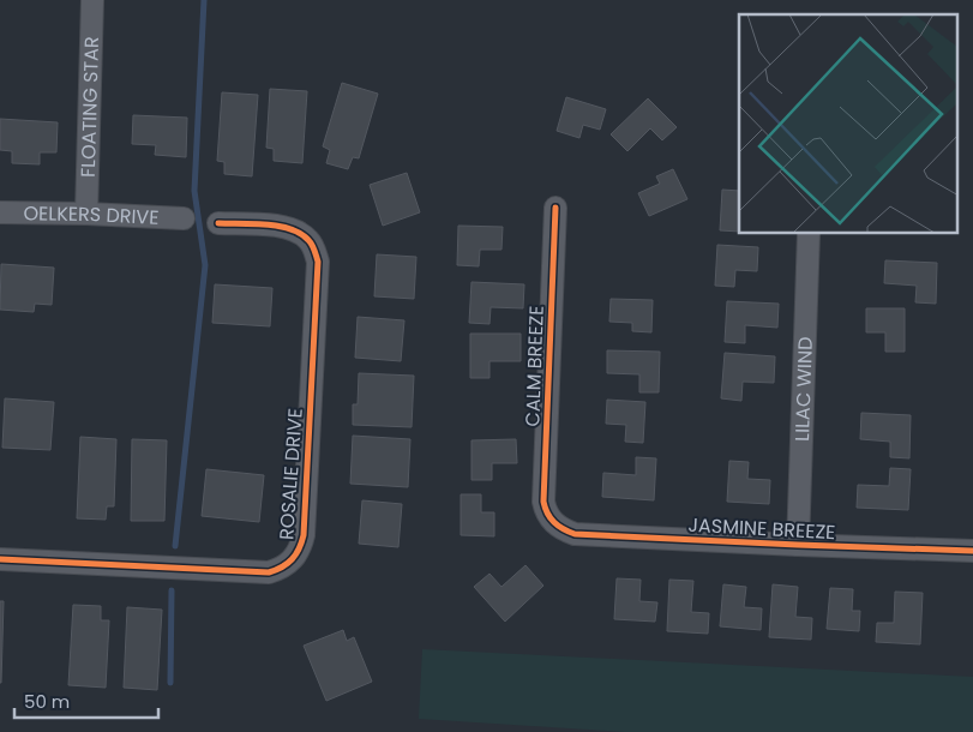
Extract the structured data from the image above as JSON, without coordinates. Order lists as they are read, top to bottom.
{
  "streets": {
    "street": [
      "FLOATING STAR",
      "OELKERS DRIVE",
      "CALM BREEZE",
      "LILAC WIND",
      "ROSALIE DRIVE",
      "JASMINE BREEZE"
    ]
  },
  "crossings": [
    ["FLOATING STAR", "OELKERS DRIVE"],
    ["CALM BREEZE", "JASMINE BREEZE"],
    ["LILAC WIND", "JASMINE BREEZE"]
  ],
  "scale_bar": "50 m"
}
